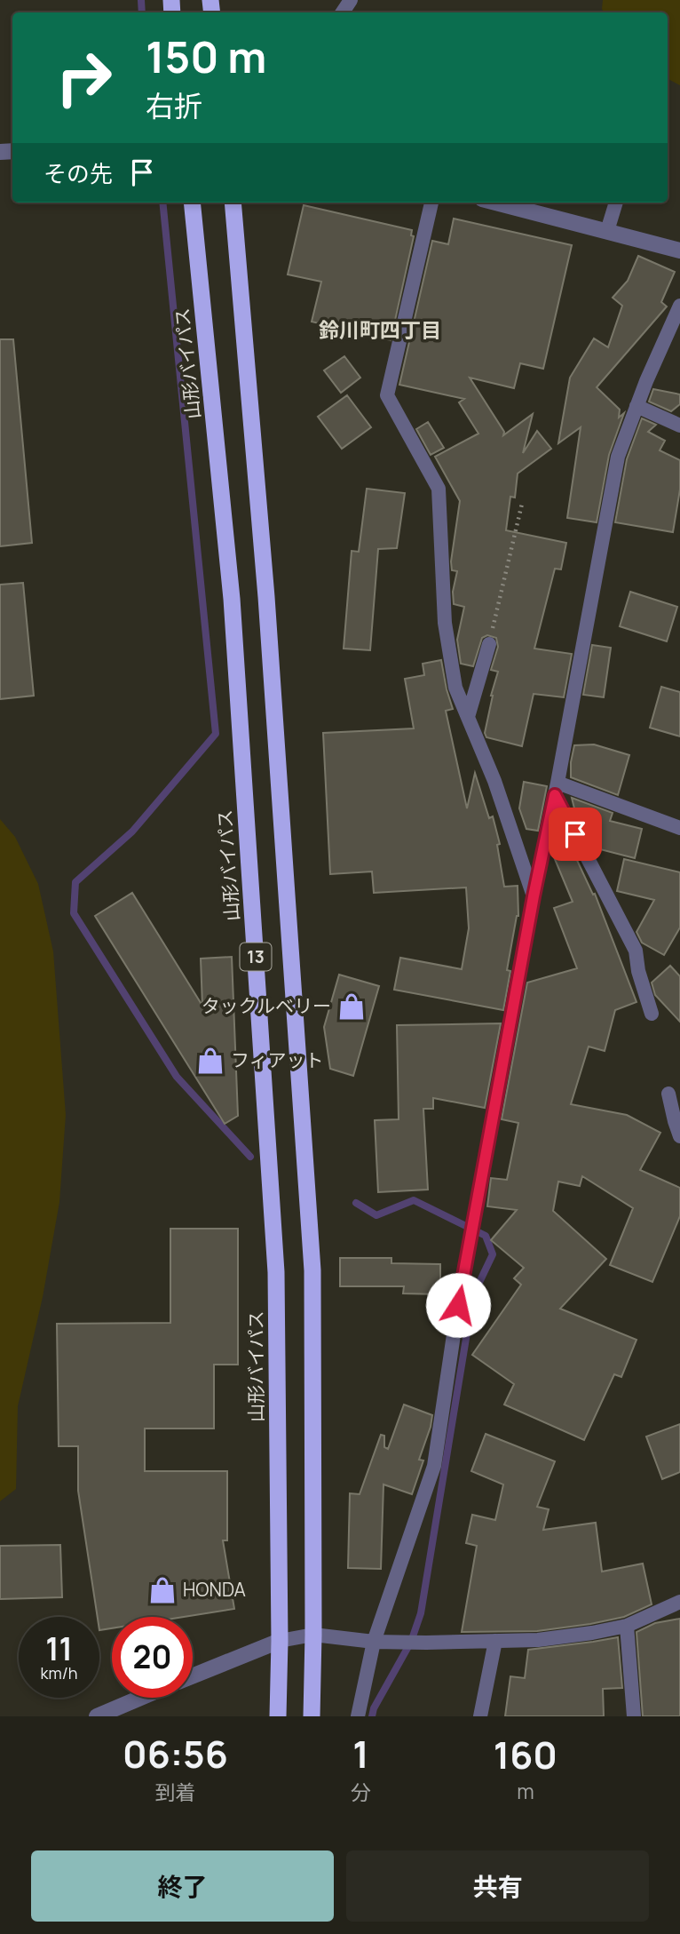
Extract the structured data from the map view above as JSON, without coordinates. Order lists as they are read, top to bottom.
{
  "streets": {
    "highway": ["山形バイパス", "13"]
  },
  "districts": ["鈴川町四丁目"],
  "places": {
    "shop": ["タックルベリー", "フィアット", "HONDA"]
  },
  "page": {
    "turn": ["150 m", "右折"],
    "then": "その先",
    "speed": "11 km/h",
    "limit": "20",
    "eta": [
      "06:56",
      "到着",
      "1",
      "分",
      "160",
      "m"
    ],
    "buttons": ["終了", "共有"]
  }
}
